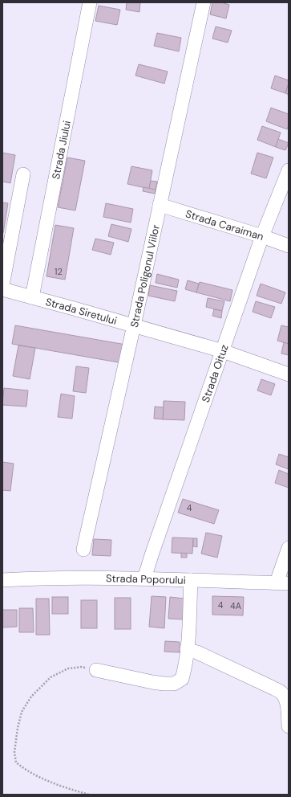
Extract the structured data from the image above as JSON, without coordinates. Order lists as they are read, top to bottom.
{
  "streets": {
    "street": [
      "Strada Jiului",
      "Strada Caraiman",
      "Strada Poligonul Viilor",
      "Strada Siretului",
      "Strada Oituz",
      "Strada Poporului"
    ]
  },
  "crossings": [
    ["Strada Jiului", "Strada Siretului"],
    ["Strada Caraiman", "Strada Poligonul Viilor"],
    ["Strada Caraiman", "Strada Oituz"],
    ["Strada Poligonul Viilor", "Strada Siretului"],
    ["Strada Siretului", "Strada Oituz"],
    ["Strada Oituz", "Strada Poporului"]
  ],
  "house_numbers": [
    "12",
    "4",
    "4",
    "4A"
  ]
}
